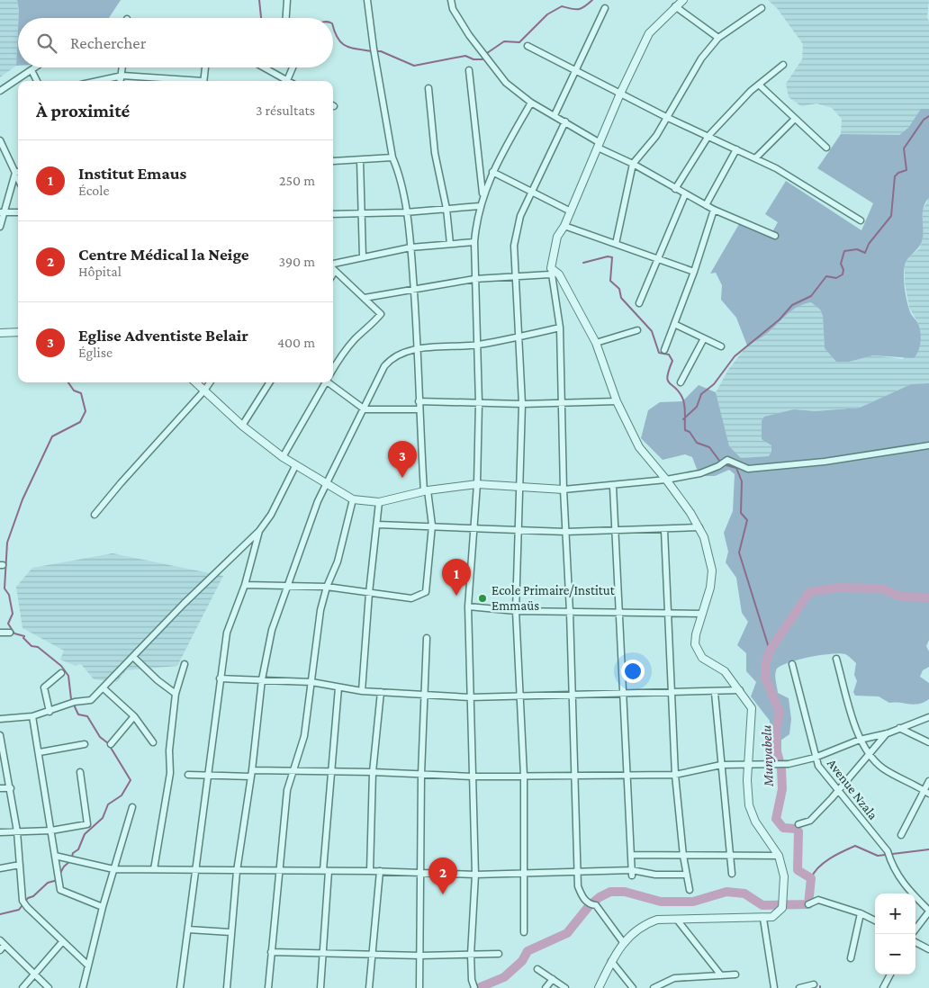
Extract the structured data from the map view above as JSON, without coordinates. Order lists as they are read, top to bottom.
{
  "streets": {
    "street": ["Avenue Nzala"]
  },
  "water": ["Munyabelu"],
  "places": ["Ecole Primaire/Institut Emmaüs"],
  "page": {
    "search": "Rechercher",
    "heading": ["À proximité", "3 résultats"],
    "list": [
      {
        "mark": "1",
        "name": "Institut Emaus",
        "note": "École",
        "value": "250 m"
      },
      {
        "mark": "2",
        "name": "Centre Médical la Neige",
        "note": "Hôpital",
        "value": "390 m"
      },
      {
        "mark": "3",
        "name": "Eglise Adventiste Belair",
        "note": "Église",
        "value": "400 m"
      }
    ],
    "pins": ["3", "1", "2"],
    "map_buttons": ["+", "−"]
  }
}
